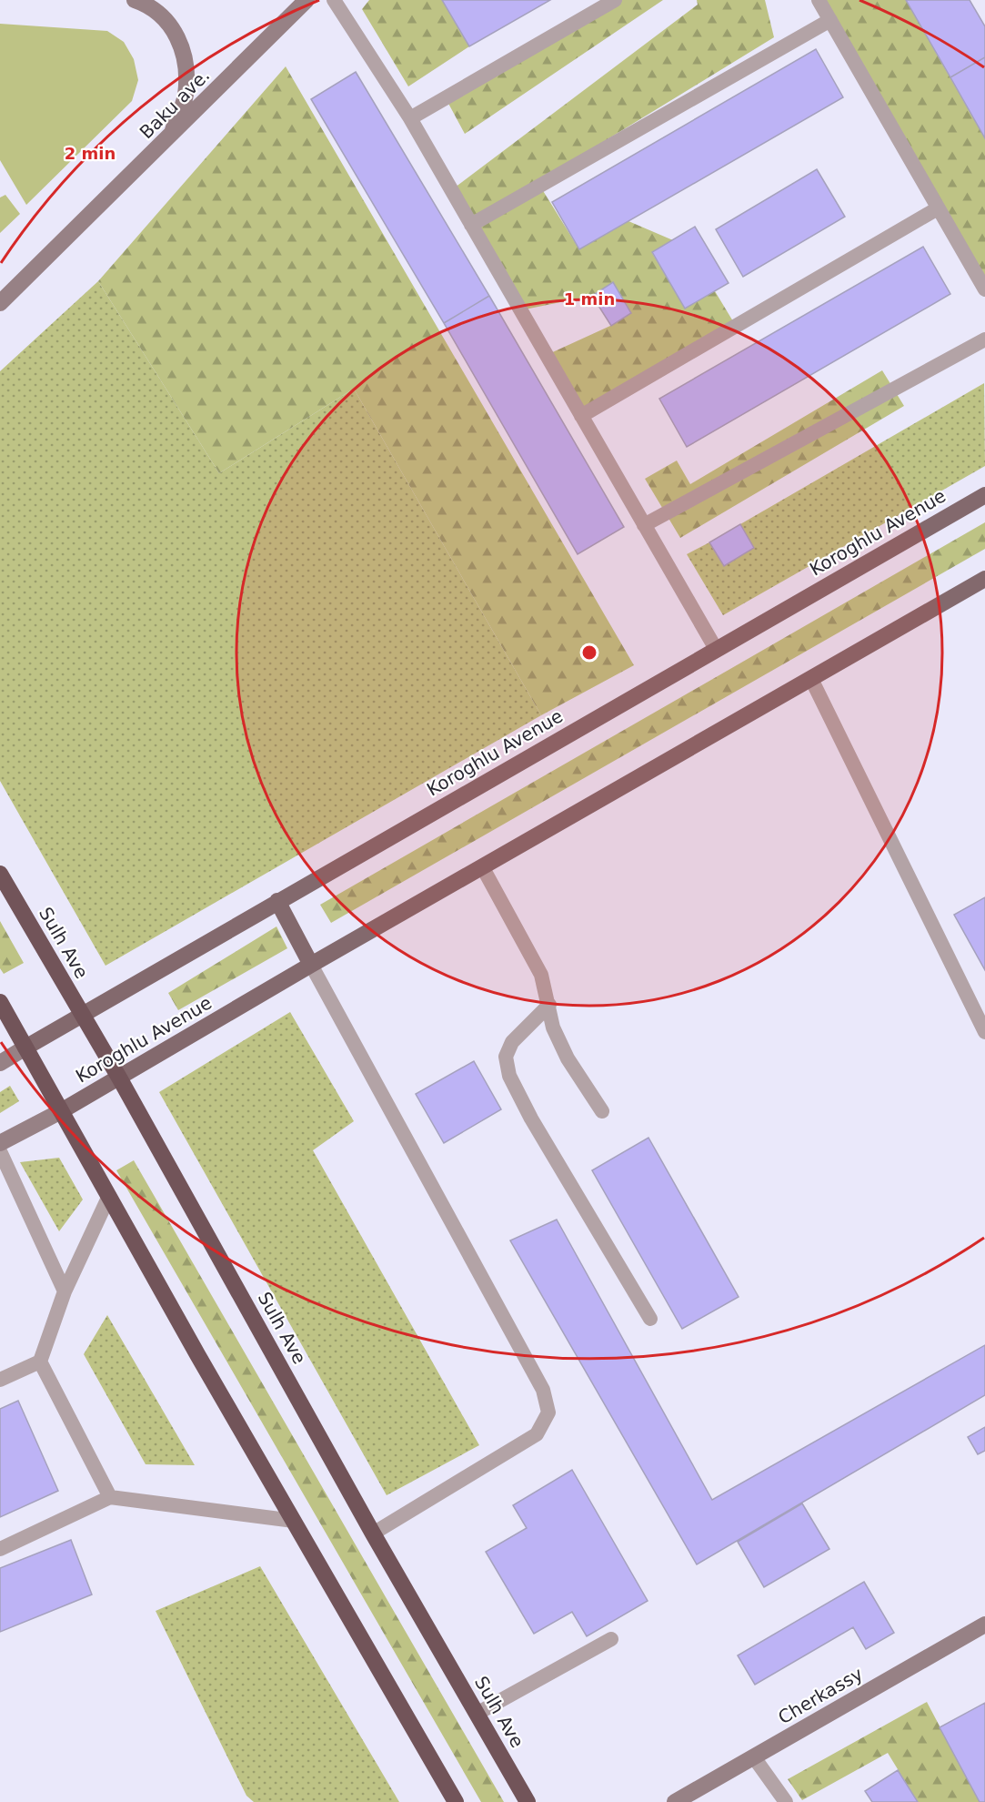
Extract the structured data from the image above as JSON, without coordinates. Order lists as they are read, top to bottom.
{
  "streets": {
    "highway": ["Sulh Ave"],
    "main road": ["Koroghlu Avenue"],
    "street": ["Baku ave.", "Cherkassy"]
  },
  "crossings": [
    ["Koroghlu Avenue", "Sulh Ave"]
  ],
  "rings": ["2 min", "1 min"]
}
